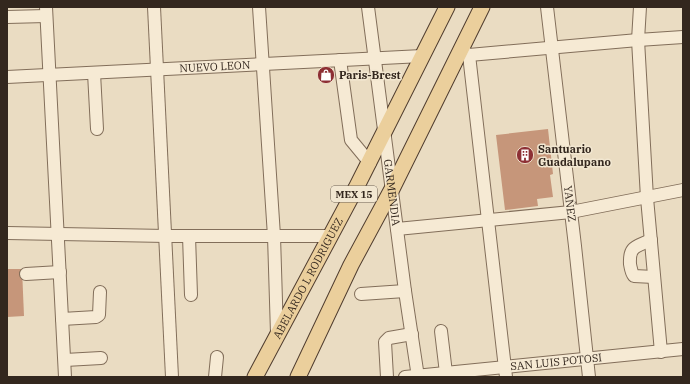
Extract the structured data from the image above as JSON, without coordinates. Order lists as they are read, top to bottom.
{
  "streets": {
    "main road": ["MEX 15", "ABELARDO L RODRIGUEZ"],
    "street": [
      "NUEVO LEON",
      "GARMENDIA",
      "YAÑEZ",
      "SAN LUIS POTOSI"
    ]
  },
  "crossings": [
    ["NUEVO LEON", "GARMENDIA"],
    ["NUEVO LEON", "ABELARDO L RODRIGUEZ"],
    ["GARMENDIA", "MEX 15"],
    ["GARMENDIA", "ABELARDO L RODRIGUEZ"],
    ["GARMENDIA", "SAN LUIS POTOSI"],
    ["YAÑEZ", "SAN LUIS POTOSI"]
  ],
  "places": {
    "shop": ["Paris-Brest"],
    "building": ["Santuario Guadalupano"]
  }
}
